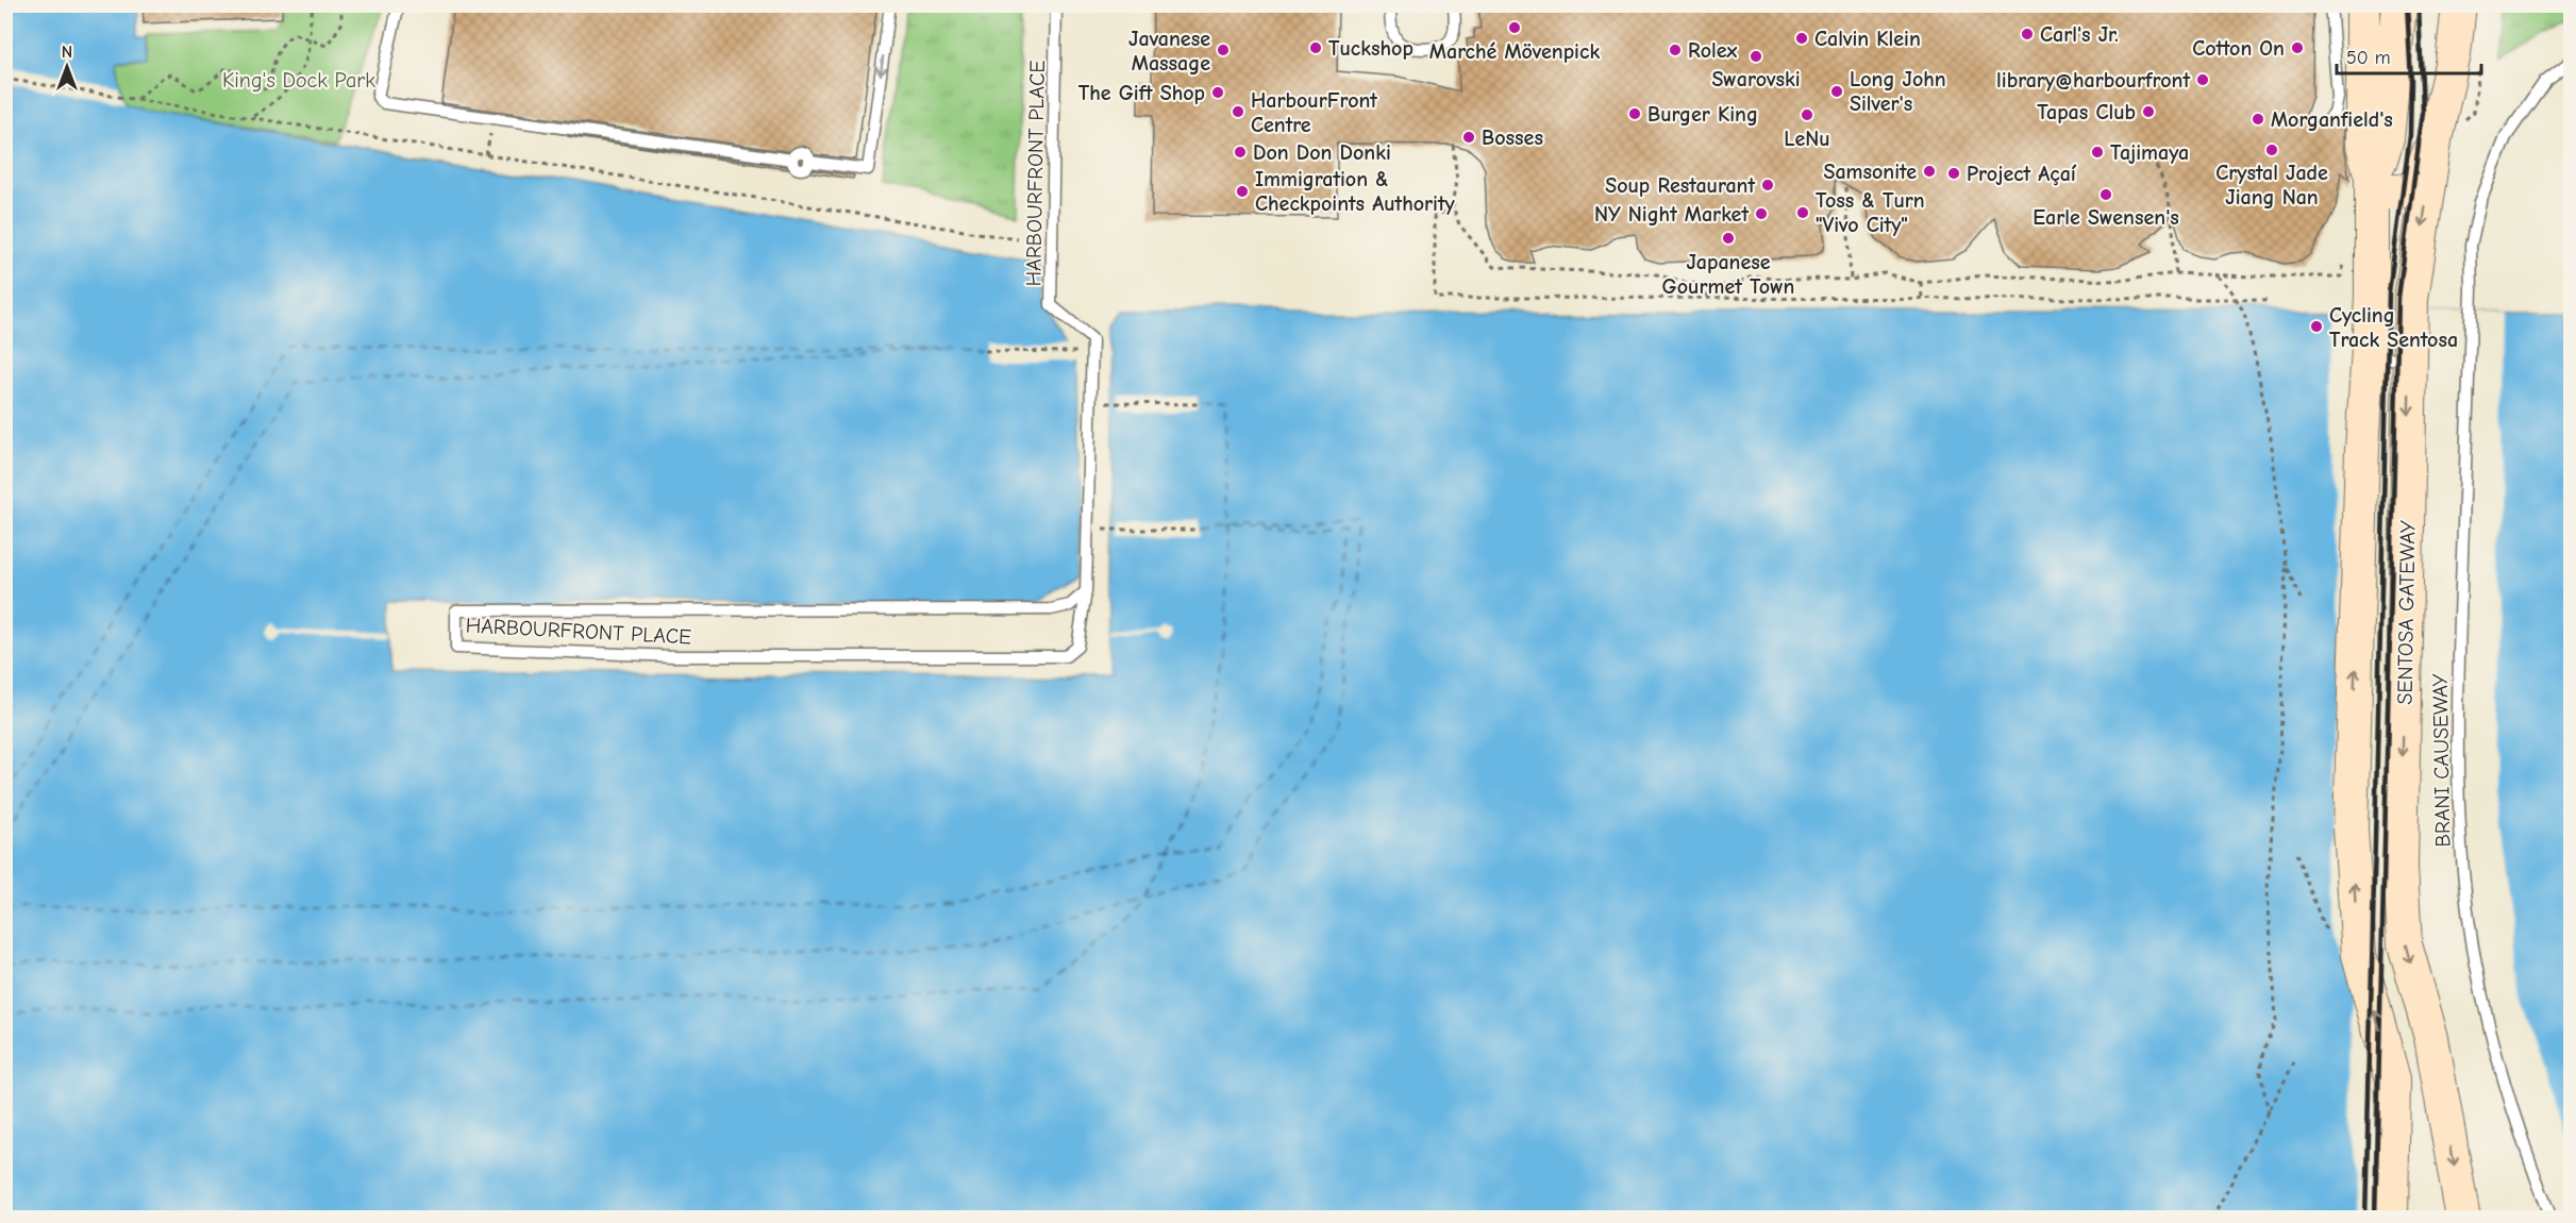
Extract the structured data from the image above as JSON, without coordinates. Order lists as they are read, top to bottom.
{
  "streets": {
    "main road": ["SENTOSA GATEWAY"],
    "lane": ["HARBOURFRONT PLACE", "BRANI CAUSEWAY"]
  },
  "parks": ["King's Dock Park"],
  "places": [
    "Marché Mövenpick",
    "Carl's Jr.",
    "Calvin Klein",
    "Tuckshop",
    "Cotton On",
    "Javanese Massage",
    "Rolex",
    "Swarovski",
    "library@harbourfront",
    "Long John Silver's",
    "The Gift Shop",
    "HarbourFront Centre",
    "Tapas Club",
    "Burger King",
    "LeNu",
    "Morganfield's",
    "Bosses",
    "Crystal Jade Jiang Nan",
    "Don Don Donki",
    "Tajimaya",
    "Samsonite",
    "Project Açaí",
    "Soup Restaurant",
    "Immigration & Checkpoints Authority",
    "Earle Swensen's",
    "Toss & Turn \"Vivo City\"",
    "NY Night Market",
    "Japanese Gourmet Town",
    "Cycling Track Sentosa"
  ],
  "scale_bar": "50 m",
  "north": "top"
}
